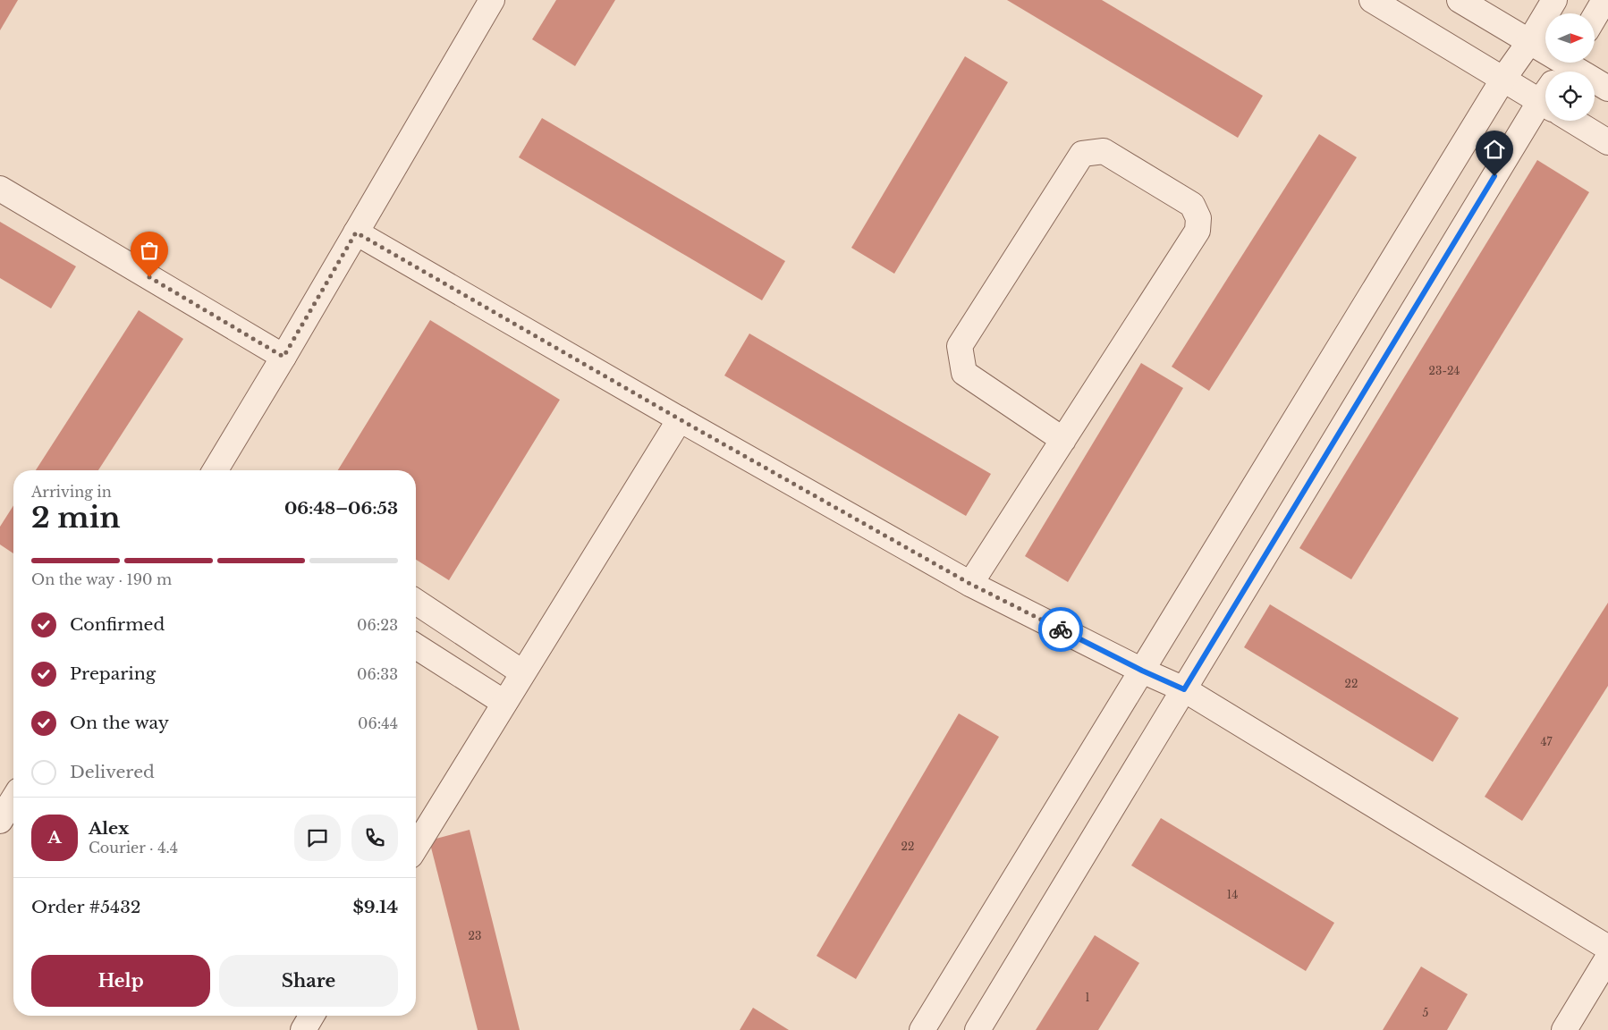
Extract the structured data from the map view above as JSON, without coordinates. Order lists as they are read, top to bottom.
{
  "house_numbers": [
    "23-24",
    "22",
    "47",
    "22",
    "14",
    "23",
    "1",
    "5"
  ],
  "north": "right",
  "page": {
    "heading": ["2 min", "Arriving in", "06:48–06:53"],
    "panel": [
      "Alex",
      "Courier · 4.4",
      "Order #5432",
      "$9.14"
    ],
    "bar": "On the way · 190 m",
    "list": [
      ["Confirmed", "06:23"],
      ["Preparing", "06:33"],
      ["On the way", "06:44"],
      "Delivered"
    ],
    "round": "A",
    "buttons": ["Help", "Share"]
  }
}
